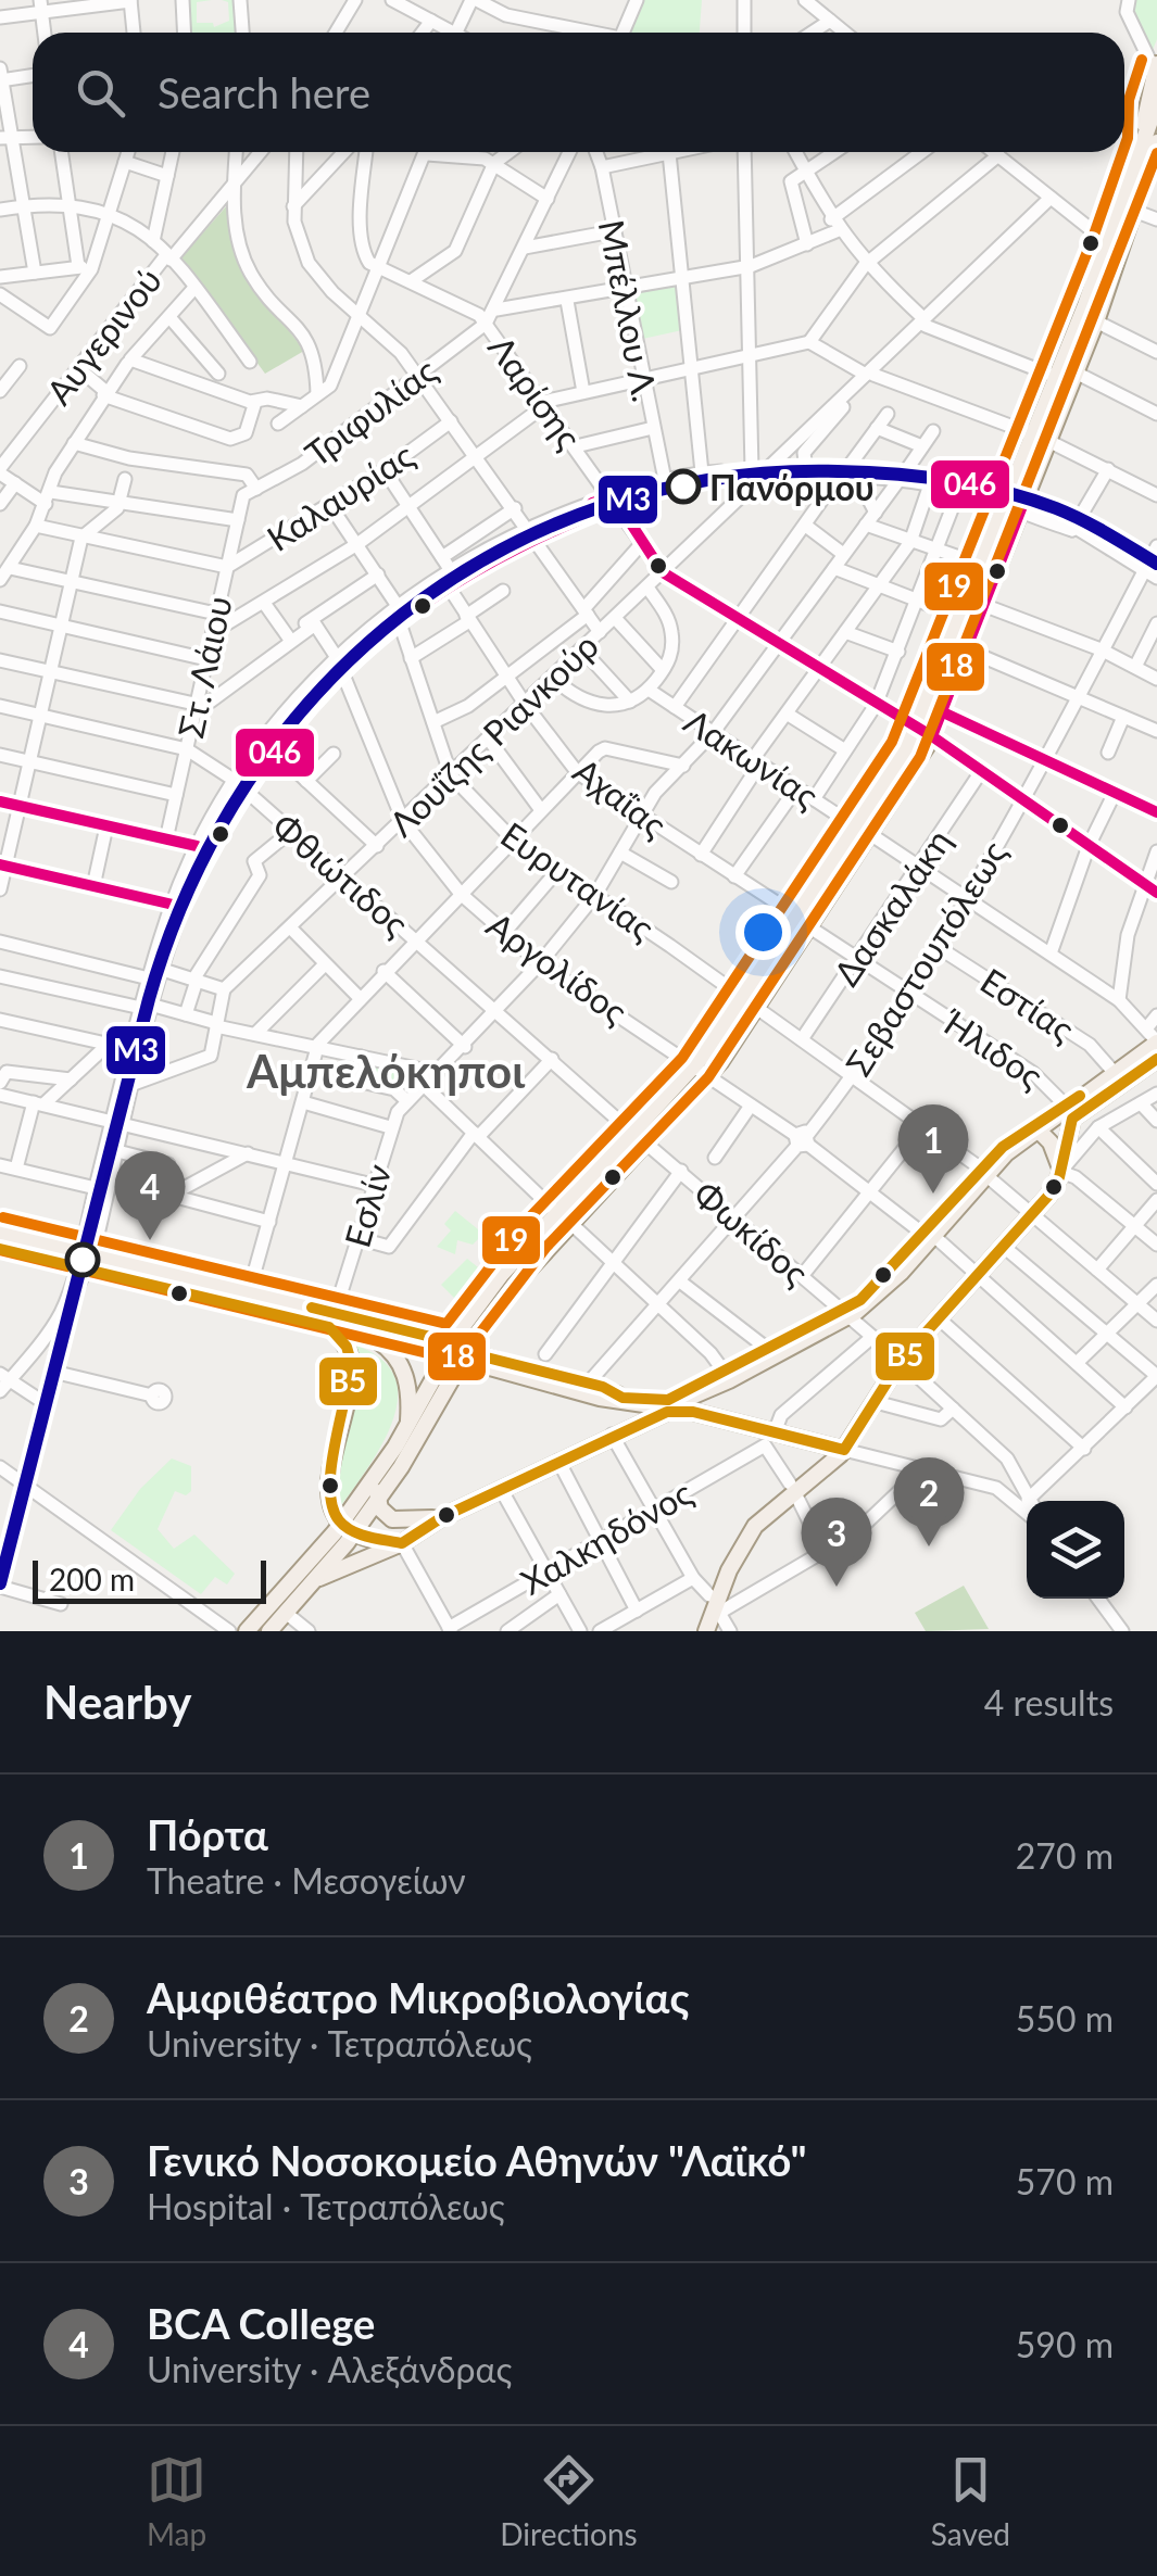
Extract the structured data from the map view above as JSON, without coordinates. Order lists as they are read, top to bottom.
{
  "streets": {
    "street": [
      "Μπέλλου Λ.",
      "Αυγερινού",
      "Λαρίσης",
      "Τριφυλίας",
      "Καλαυρίας",
      "Στ. Λάιου",
      "Λουΐζης Ριανκούρ",
      "Λακωνίας",
      "Αχαΐας",
      "Φθιώτιδος",
      "Ευρυτανίας",
      "Δασκαλάκη",
      "Σεβαστουπόλεως",
      "Αργολίδος",
      "Εστίας",
      "Ήλιδος",
      "Εσλίν",
      "Φωκίδος",
      "Χαλκηδόνος"
    ]
  },
  "crossings": [
    ["Λαρίσης", "Τριφυλίας"],
    ["Λαρίσης", "Λουΐζης Ριανκούρ"],
    ["Λαρίσης", "Δασκαλάκη"],
    ["Λαρίσης", "Σεβαστουπόλεως"],
    ["Λαρίσης", "Εσλίν"],
    ["Τριφυλίας", "Στ. Λάιου"],
    ["Καλαυρίας", "Στ. Λάιου"],
    ["Στ. Λάιου", "Φθιώτιδος"],
    ["Λουΐζης Ριανκούρ", "Λακωνίας"],
    ["Λουΐζης Ριανκούρ", "Αχαΐας"],
    ["Λουΐζης Ριανκούρ", "Φθιώτιδος"],
    ["Λουΐζης Ριανκούρ", "Ευρυτανίας"],
    ["Λουΐζης Ριανκούρ", "Αργολίδος"],
    ["Λακωνίας", "Δασκαλάκη"],
    ["Λακωνίας", "Σεβαστουπόλεως"],
    ["Λακωνίας", "Εσλίν"],
    ["Αχαΐας", "Ήλιδος"],
    ["Αχαΐας", "Εσλίν"],
    ["Φθιώτιδος", "Εσλίν"],
    ["Φθιώτιδος", "Φωκίδος"],
    ["Ευρυτανίας", "Δασκαλάκη"],
    ["Ευρυτανίας", "Σεβαστουπόλεως"],
    ["Ευρυτανίας", "Εσλίν"],
    ["Δασκαλάκη", "Ήλιδος"],
    ["Σεβαστουπόλεως", "Αργολίδος"],
    ["Σεβαστουπόλεως", "Εστίας"],
    ["Σεβαστουπόλεως", "Ήλιδος"],
    ["Σεβαστουπόλεως", "Φωκίδος"],
    ["Αργολίδος", "Εσλίν"],
    ["Φωκίδος", "Χαλκηδόνος"]
  ],
  "districts": ["Αμπελόκηποι"],
  "places": ["Πανόρμου"],
  "lines": [
    "transit line 19",
    "transit line 18",
    "transit line 046",
    "transit line Μ3",
    "transit line Β5"
  ],
  "scale_bar": "200 m",
  "page": {
    "search": "Search here",
    "pins": [
      "1",
      "4",
      "2",
      "3"
    ],
    "scale": "200 m",
    "heading": ["Nearby", "4 results"],
    "list": [
      {
        "mark": "1",
        "name": "Πόρτα",
        "note": "Theatre · Μεσογείων",
        "value": "270 m"
      },
      {
        "mark": "2",
        "name": "Αμφιθέατρο Μικροβιολογίας",
        "note": "University · Τετραπόλεως",
        "value": "550 m"
      },
      {
        "mark": "3",
        "name": "Γενικό Νοσοκομείο Αθηνών \"Λαϊκό\"",
        "note": "Hospital · Τετραπόλεως",
        "value": "570 m"
      },
      {
        "mark": "4",
        "name": "BCA College",
        "note": "University · Αλεξάνδρας",
        "value": "590 m"
      }
    ],
    "nav": ["Map", "Directions", "Saved"]
  }
}
